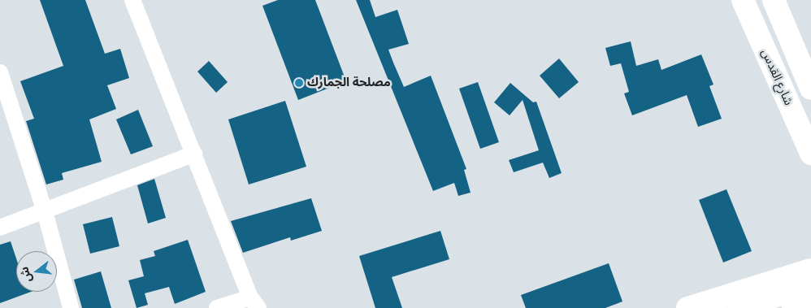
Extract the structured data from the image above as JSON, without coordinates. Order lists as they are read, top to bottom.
{
  "streets": {
    "main road": ["شارع القدس"]
  },
  "places": ["مصلحة الجمارك"],
  "north": "left"
}
